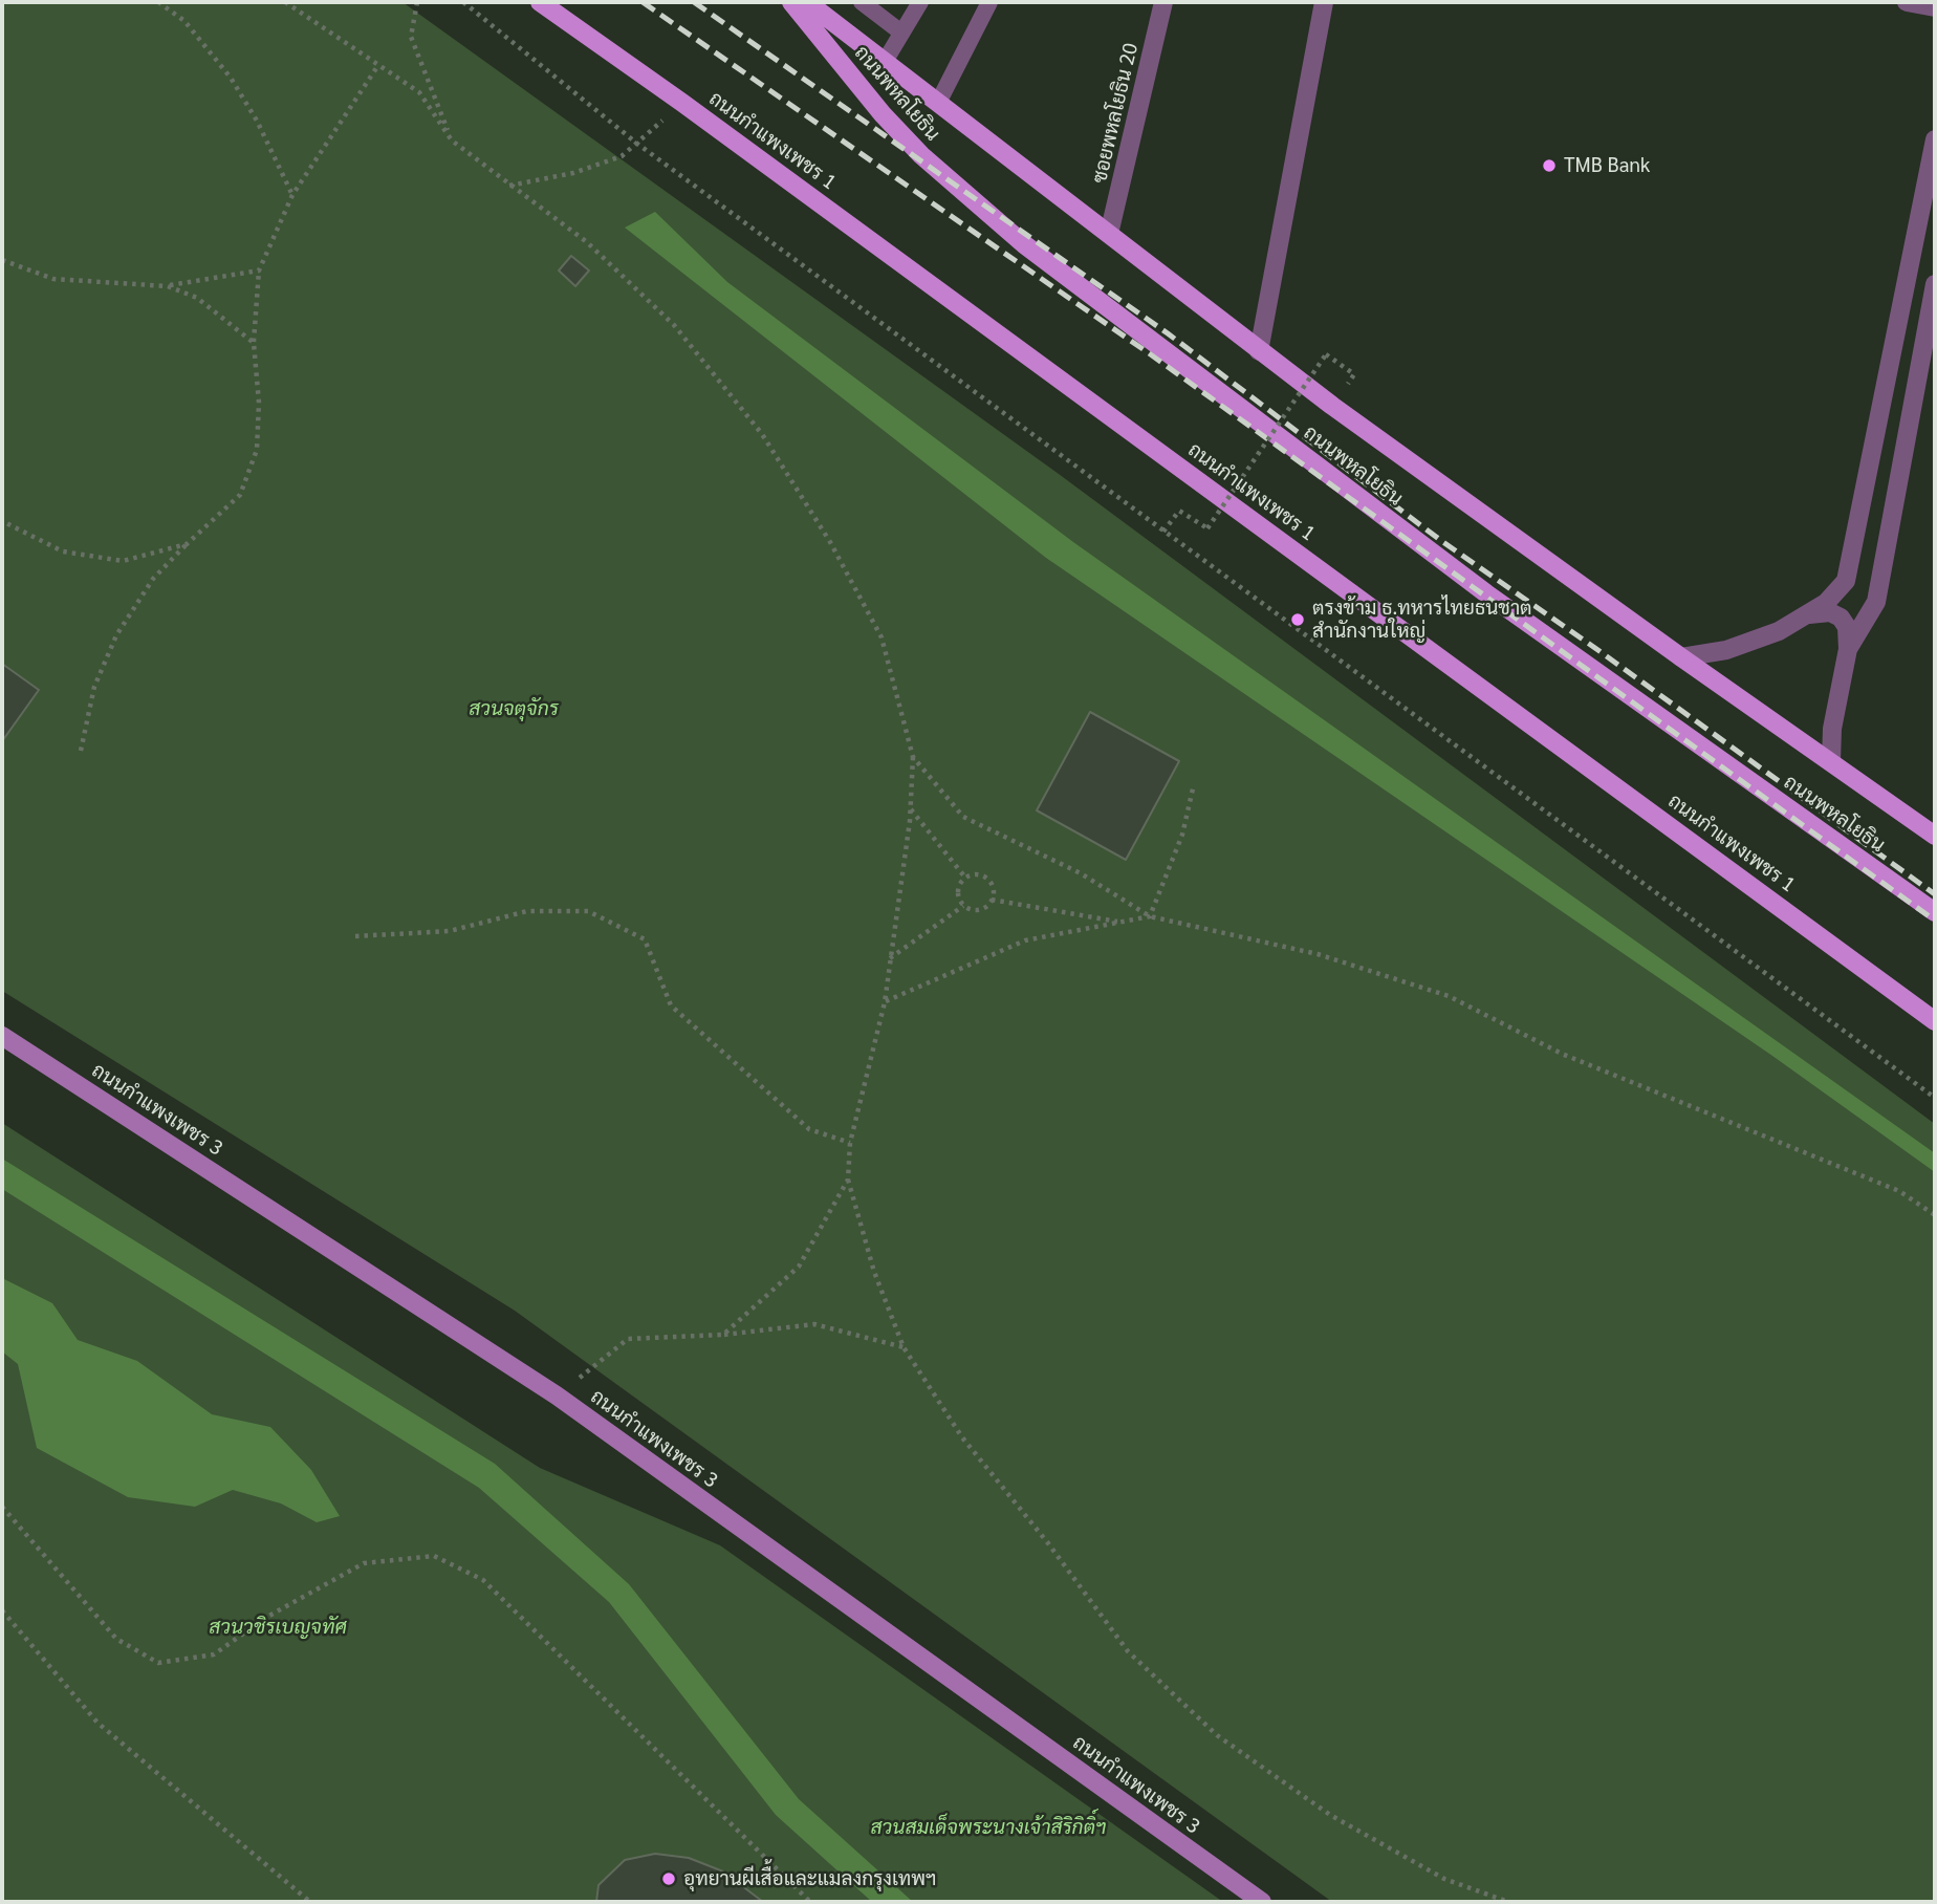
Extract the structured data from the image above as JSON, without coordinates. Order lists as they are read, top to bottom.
{
  "streets": {
    "main road": ["ถนนพหลโยธิน", "ถนนกำแพงเพชร 1"],
    "street": ["ซอยพหลโยธิน 20", "ถนนกำแพงเพชร 3"]
  },
  "crossings": [
    ["ถนนพหลโยธิน", "ซอยพหลโยธิน 20"]
  ],
  "parks": ["สวนจตุจักร", "สวนวชิรเบญจทัศ", "สวนสมเด็จพระนางเจ้าสิริกิติ์ฯ"],
  "places": ["TMB Bank", "ตรงข้าม ธ.ทหารไทยธนชาต สำนักงานใหญ่", "อุทยานผีเสื้อและแมลงกรุงเทพฯ"]
}
